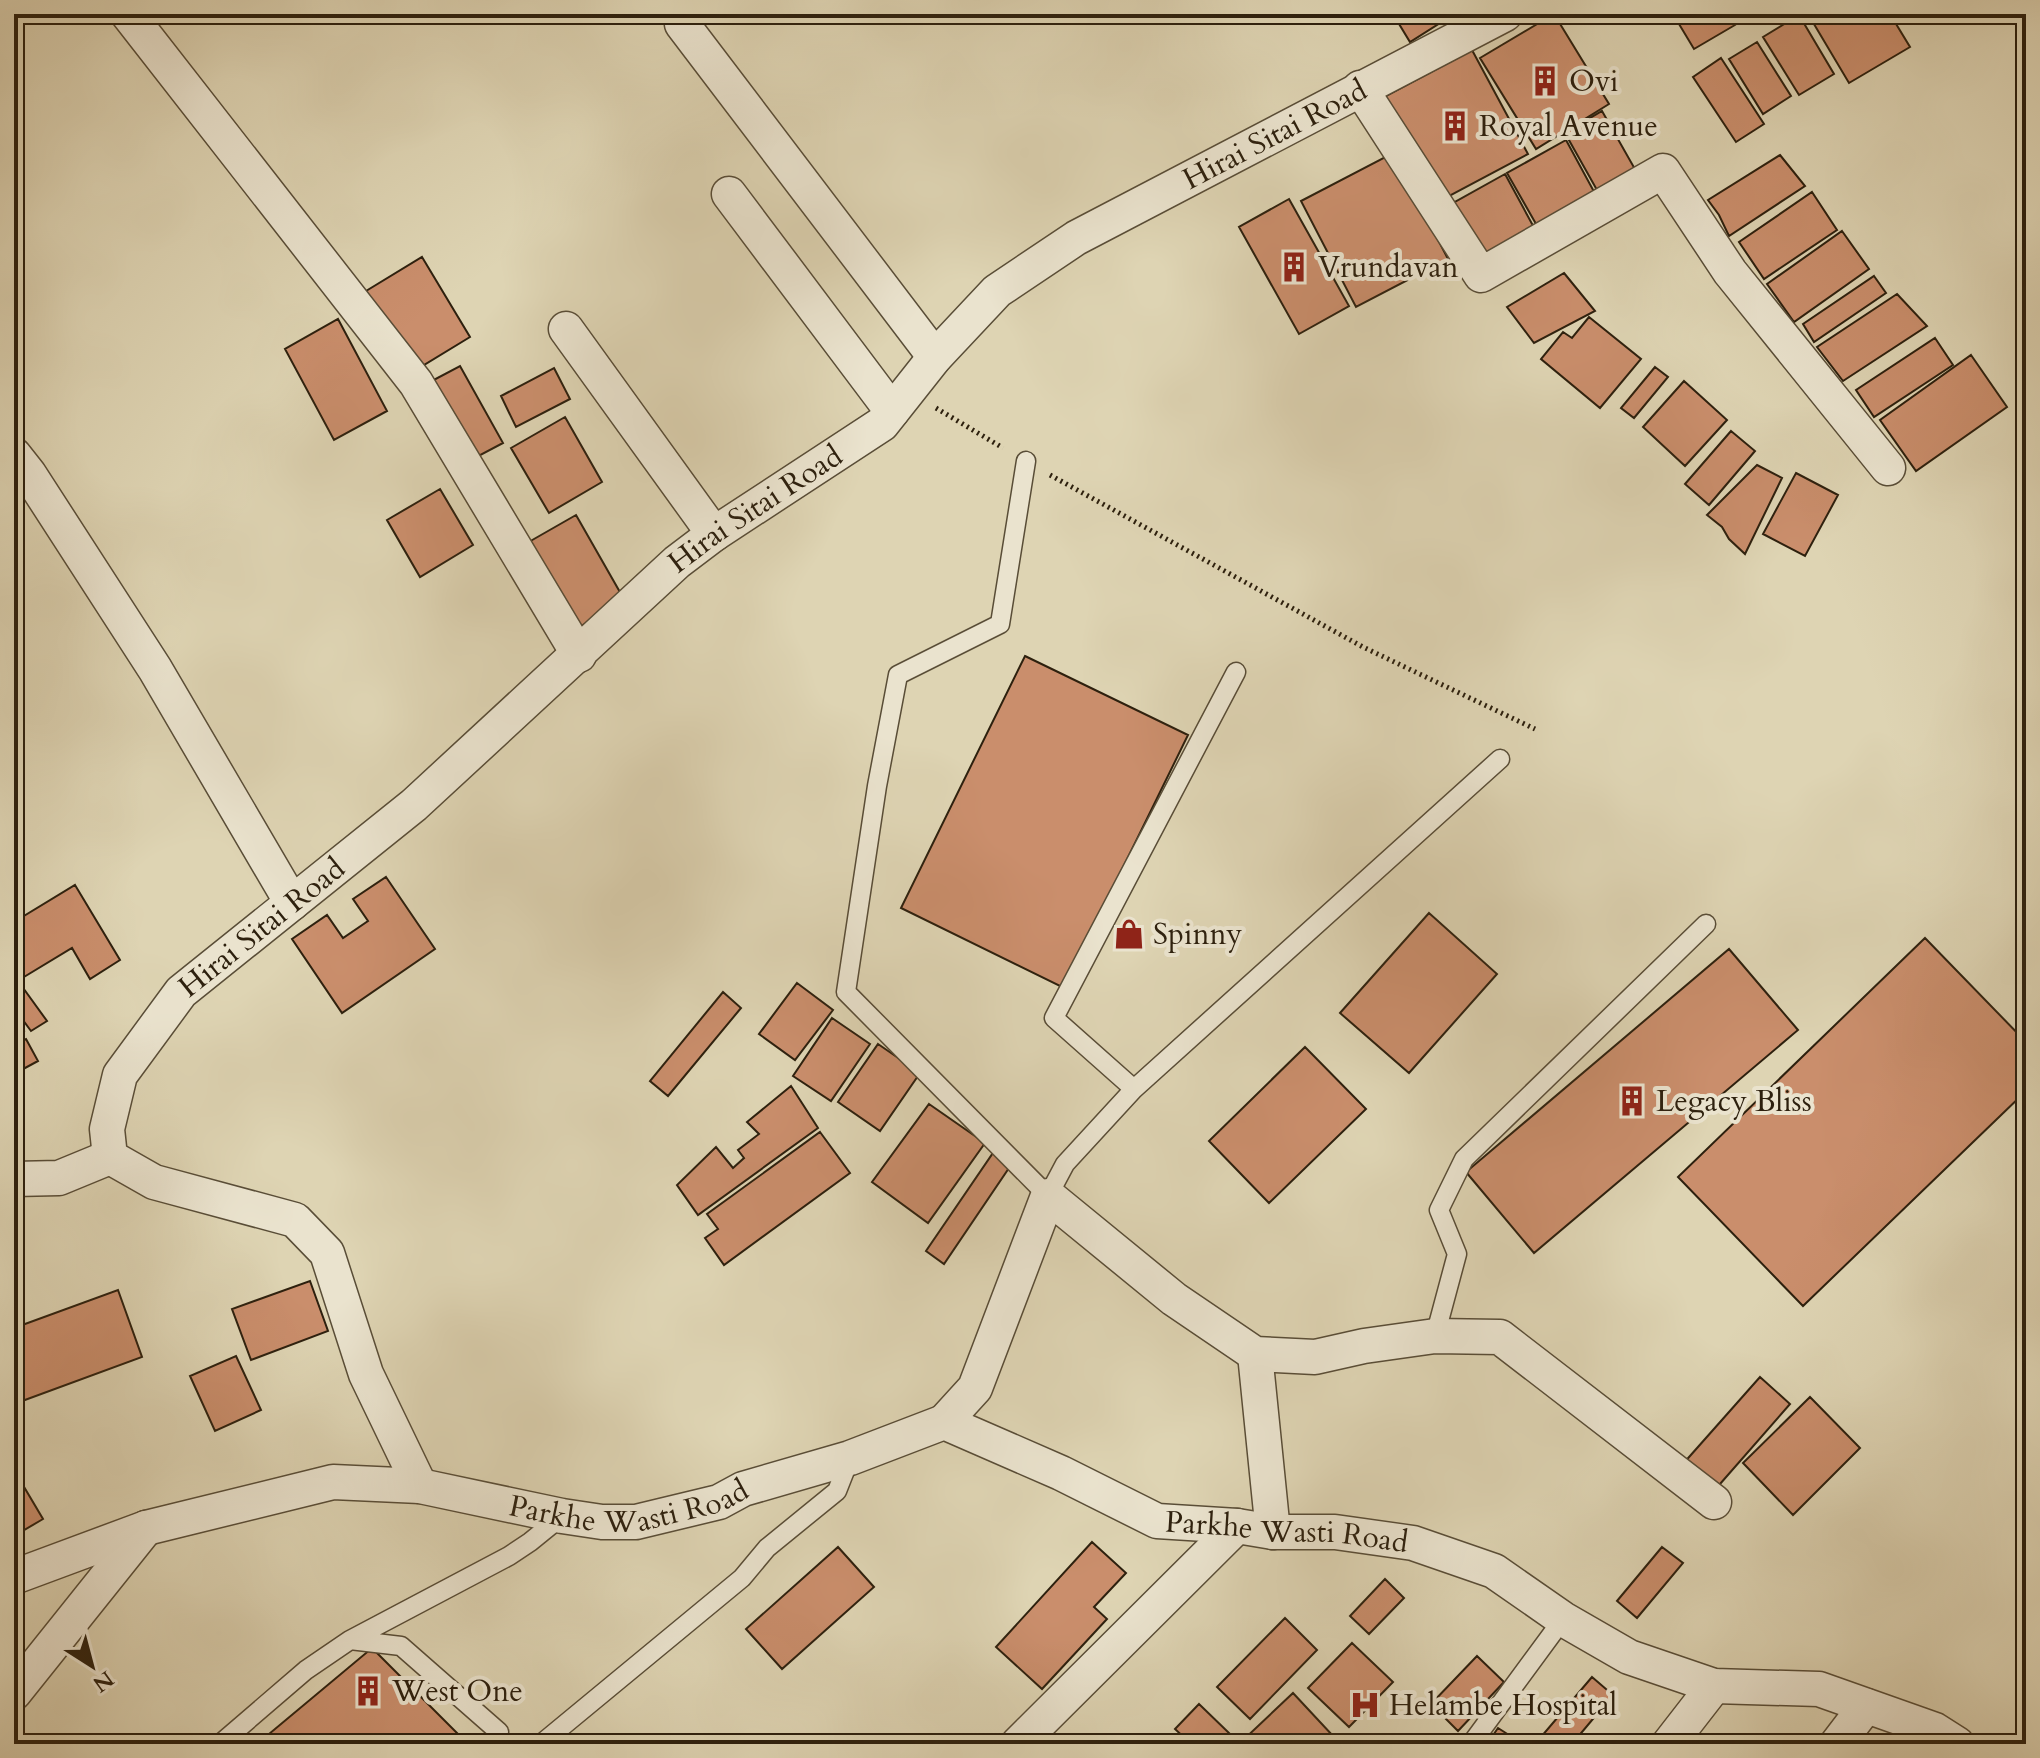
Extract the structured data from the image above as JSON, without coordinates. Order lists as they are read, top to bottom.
{
  "streets": {
    "street": ["Hirai Sitai Road", "Parkhe Wasti Road"]
  },
  "places": {
    "building": [
      "Ovi",
      "Royal Avenue",
      "Vrundavan",
      "Legacy Bliss",
      "West One"
    ],
    "shop": ["Spinny"],
    "hospital": ["Helambe Hospital"]
  },
  "north": "bottom right"
}
